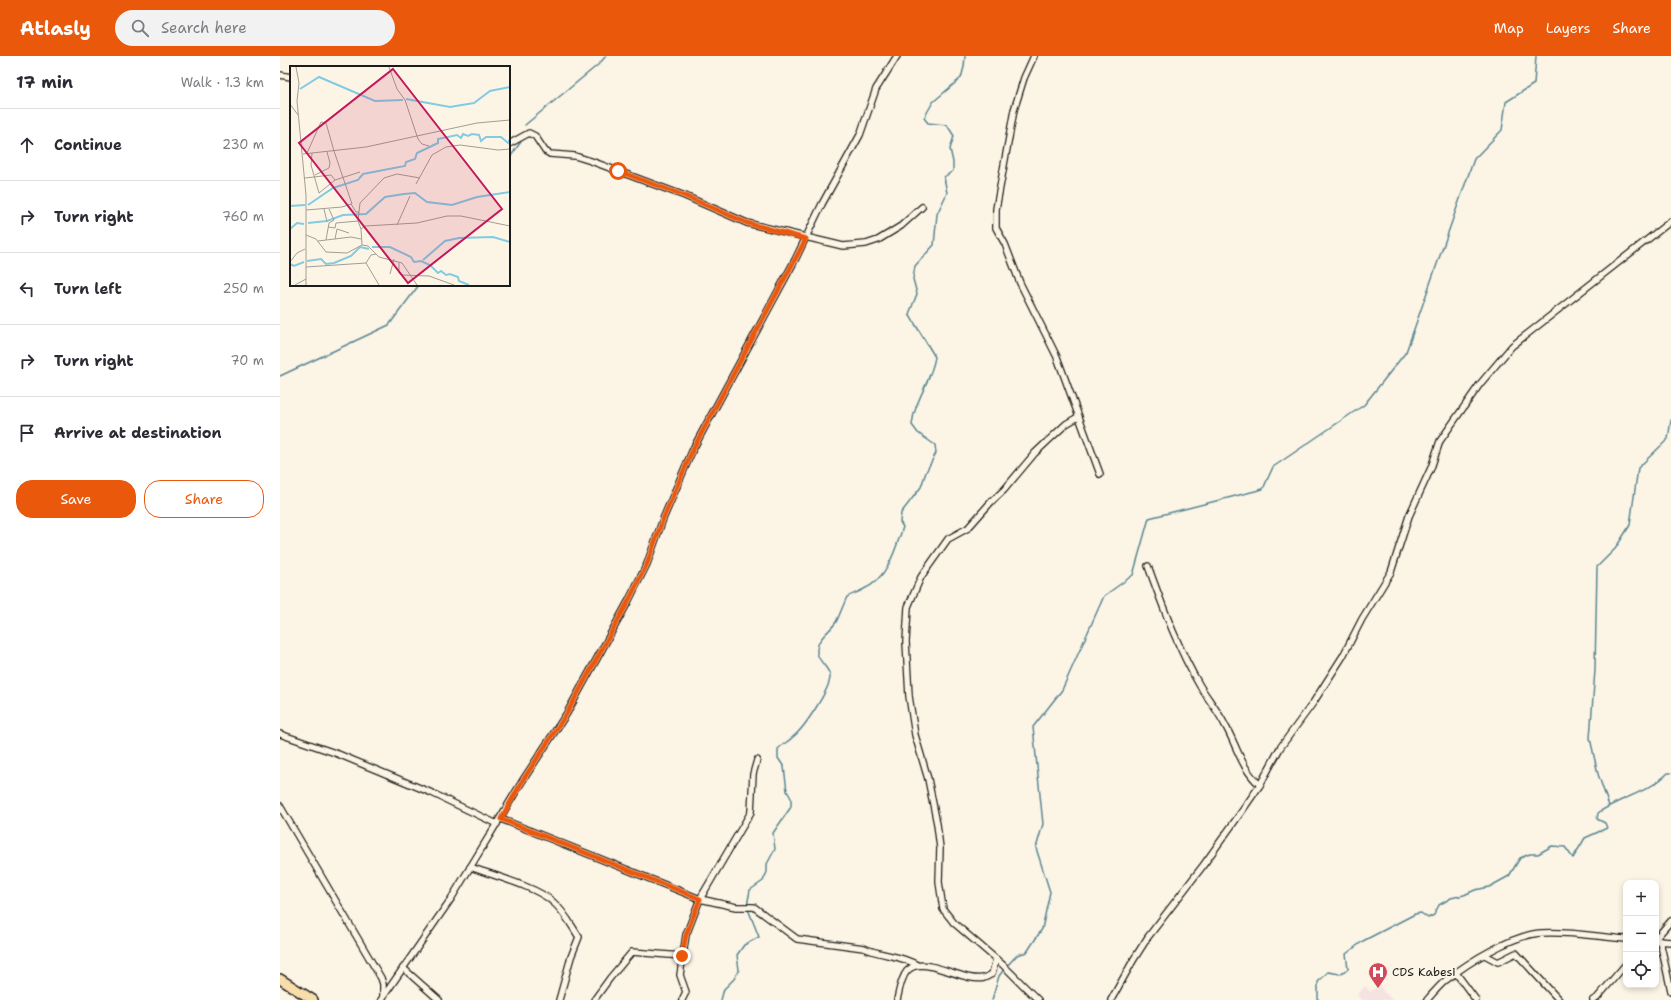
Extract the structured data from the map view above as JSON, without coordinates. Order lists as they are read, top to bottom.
{
  "places": {
    "hospital": ["CDS Kabesi"]
  },
  "page": {
    "header": "Atlasly",
    "search": "Search here",
    "nav": ["Map", "Layers", "Share"],
    "heading": ["17 min", "Walk · 1.3 km"],
    "list": [
      ["Continue", "230 m"],
      ["Turn right", "760 m"],
      ["Turn left", "250 m"],
      ["Turn right", "70 m"],
      "Arrive at destination"
    ],
    "buttons": ["Save", "Share"],
    "map_buttons": ["+", "−"]
  }
}
